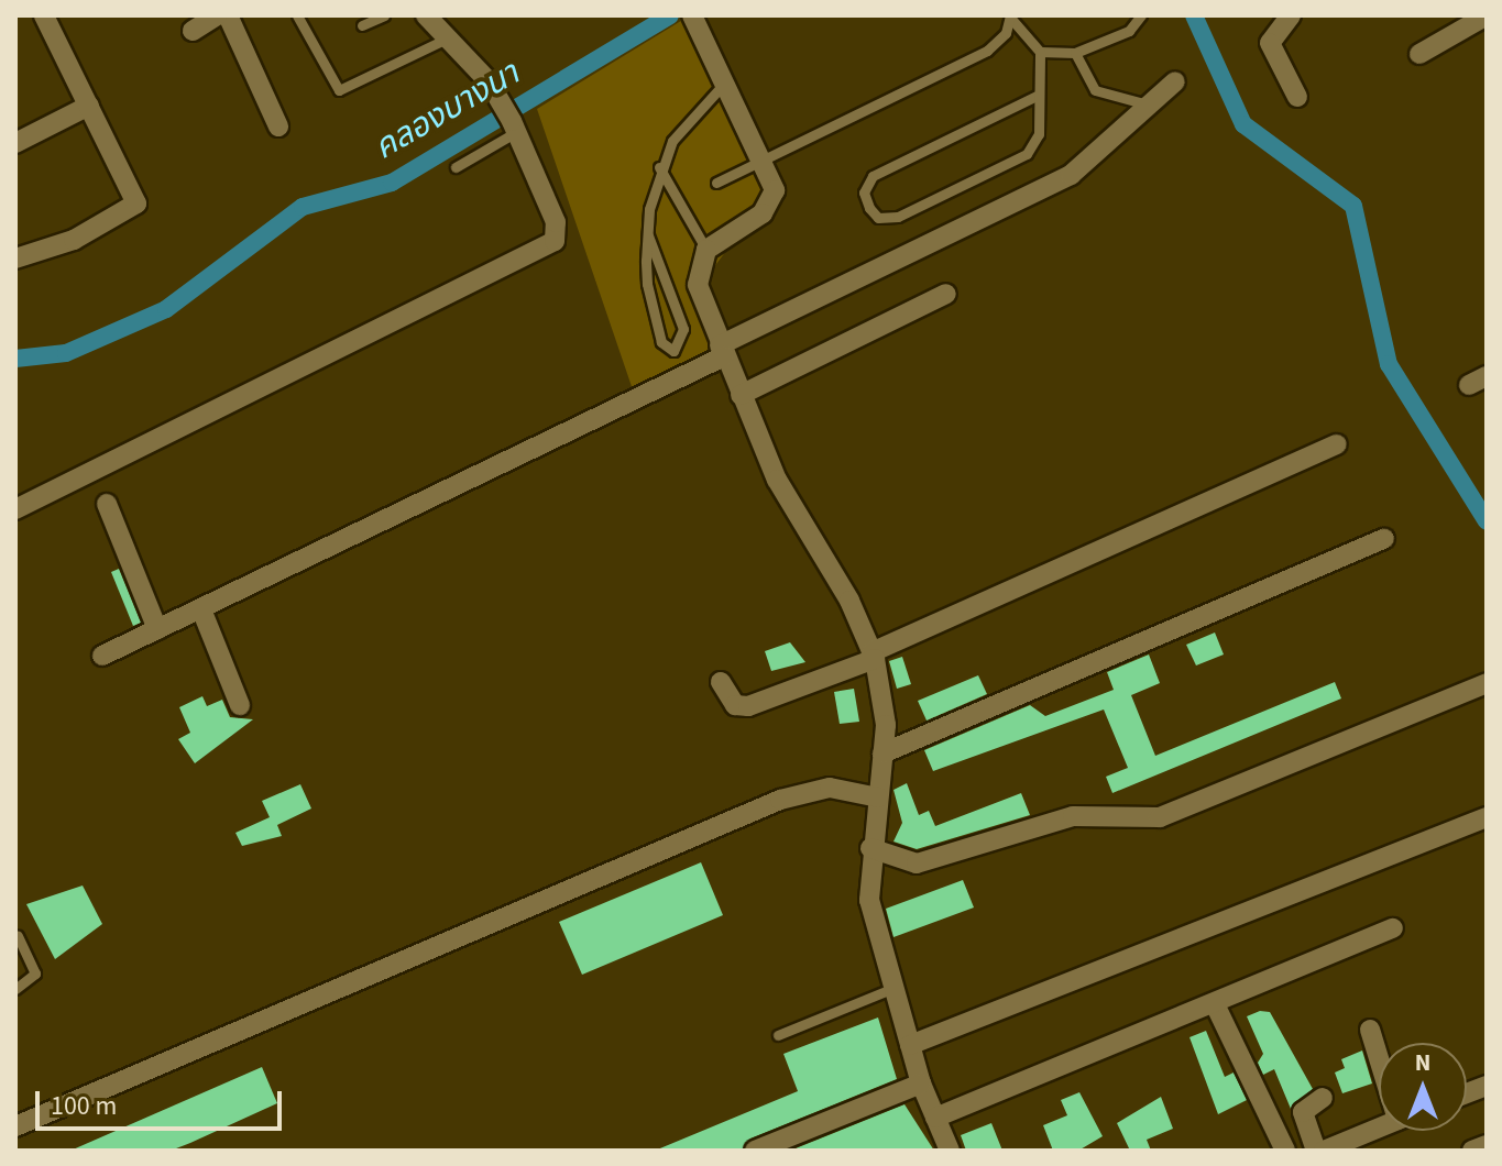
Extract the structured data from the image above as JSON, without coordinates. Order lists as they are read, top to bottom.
{
  "water": ["คลองบางนา"],
  "scale_bar": "100 m",
  "north": "top"
}
